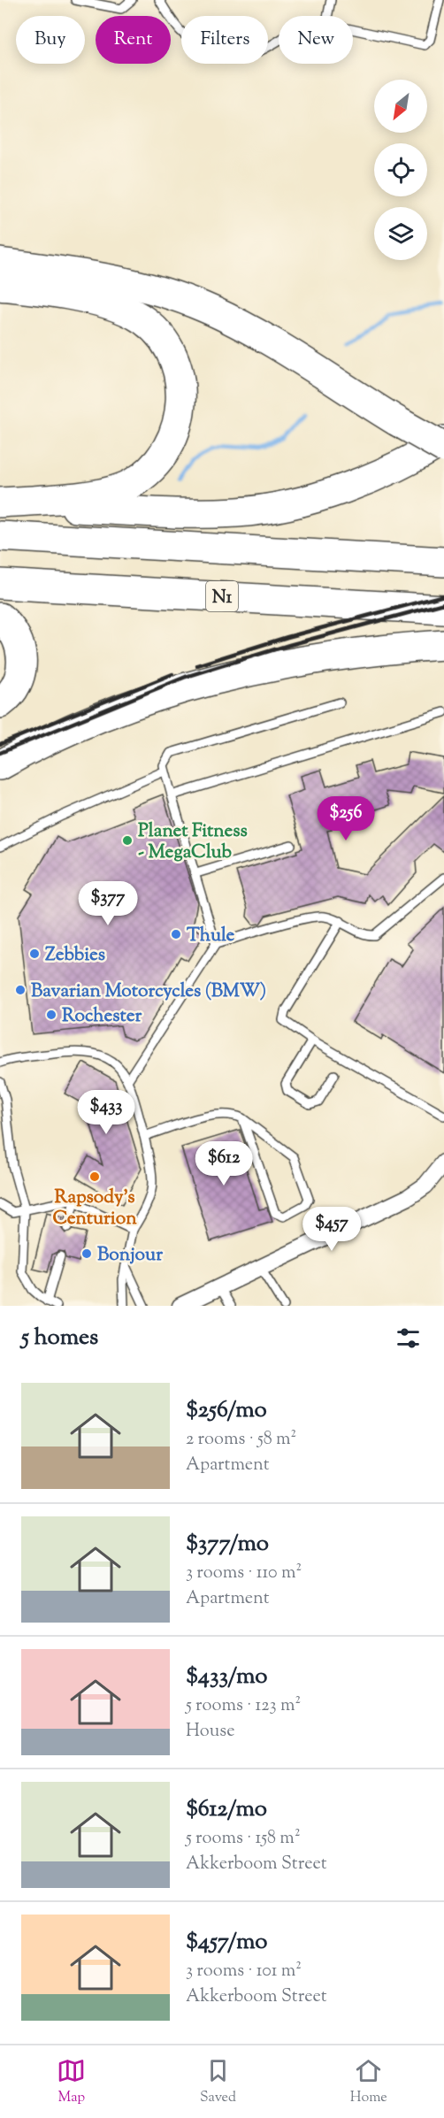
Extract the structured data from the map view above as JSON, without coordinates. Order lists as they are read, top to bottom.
{
  "streets": {
    "highway": ["N1"]
  },
  "places": [
    "Planet Fitness - MegaClub",
    "Thule",
    "Zebbies",
    "Bavarian Motorcycles (BMW)",
    "Rochester",
    "Rapsody's Centurion",
    "Bonjour"
  ],
  "north": "bottom left",
  "page": {
    "chip": [
      "Buy",
      "Rent",
      "Filters",
      "New"
    ],
    "price": [
      "$256",
      "$377",
      "$433",
      "$612",
      "$457"
    ],
    "heading": "5 homes",
    "list": [
      {
        "name": "$256/mo",
        "note": "2 rooms · 58 m² · Apartment"
      },
      {
        "name": "$377/mo",
        "note": "3 rooms · 110 m² · Apartment"
      },
      {
        "name": "$433/mo",
        "note": "5 rooms · 123 m² · House"
      },
      {
        "name": "$612/mo",
        "note": "5 rooms · 158 m² · Akkerboom Street"
      },
      {
        "name": "$457/mo",
        "note": "3 rooms · 101 m² · Akkerboom Street"
      }
    ],
    "tabs": ["Map", "Saved", "Home"]
  }
}
